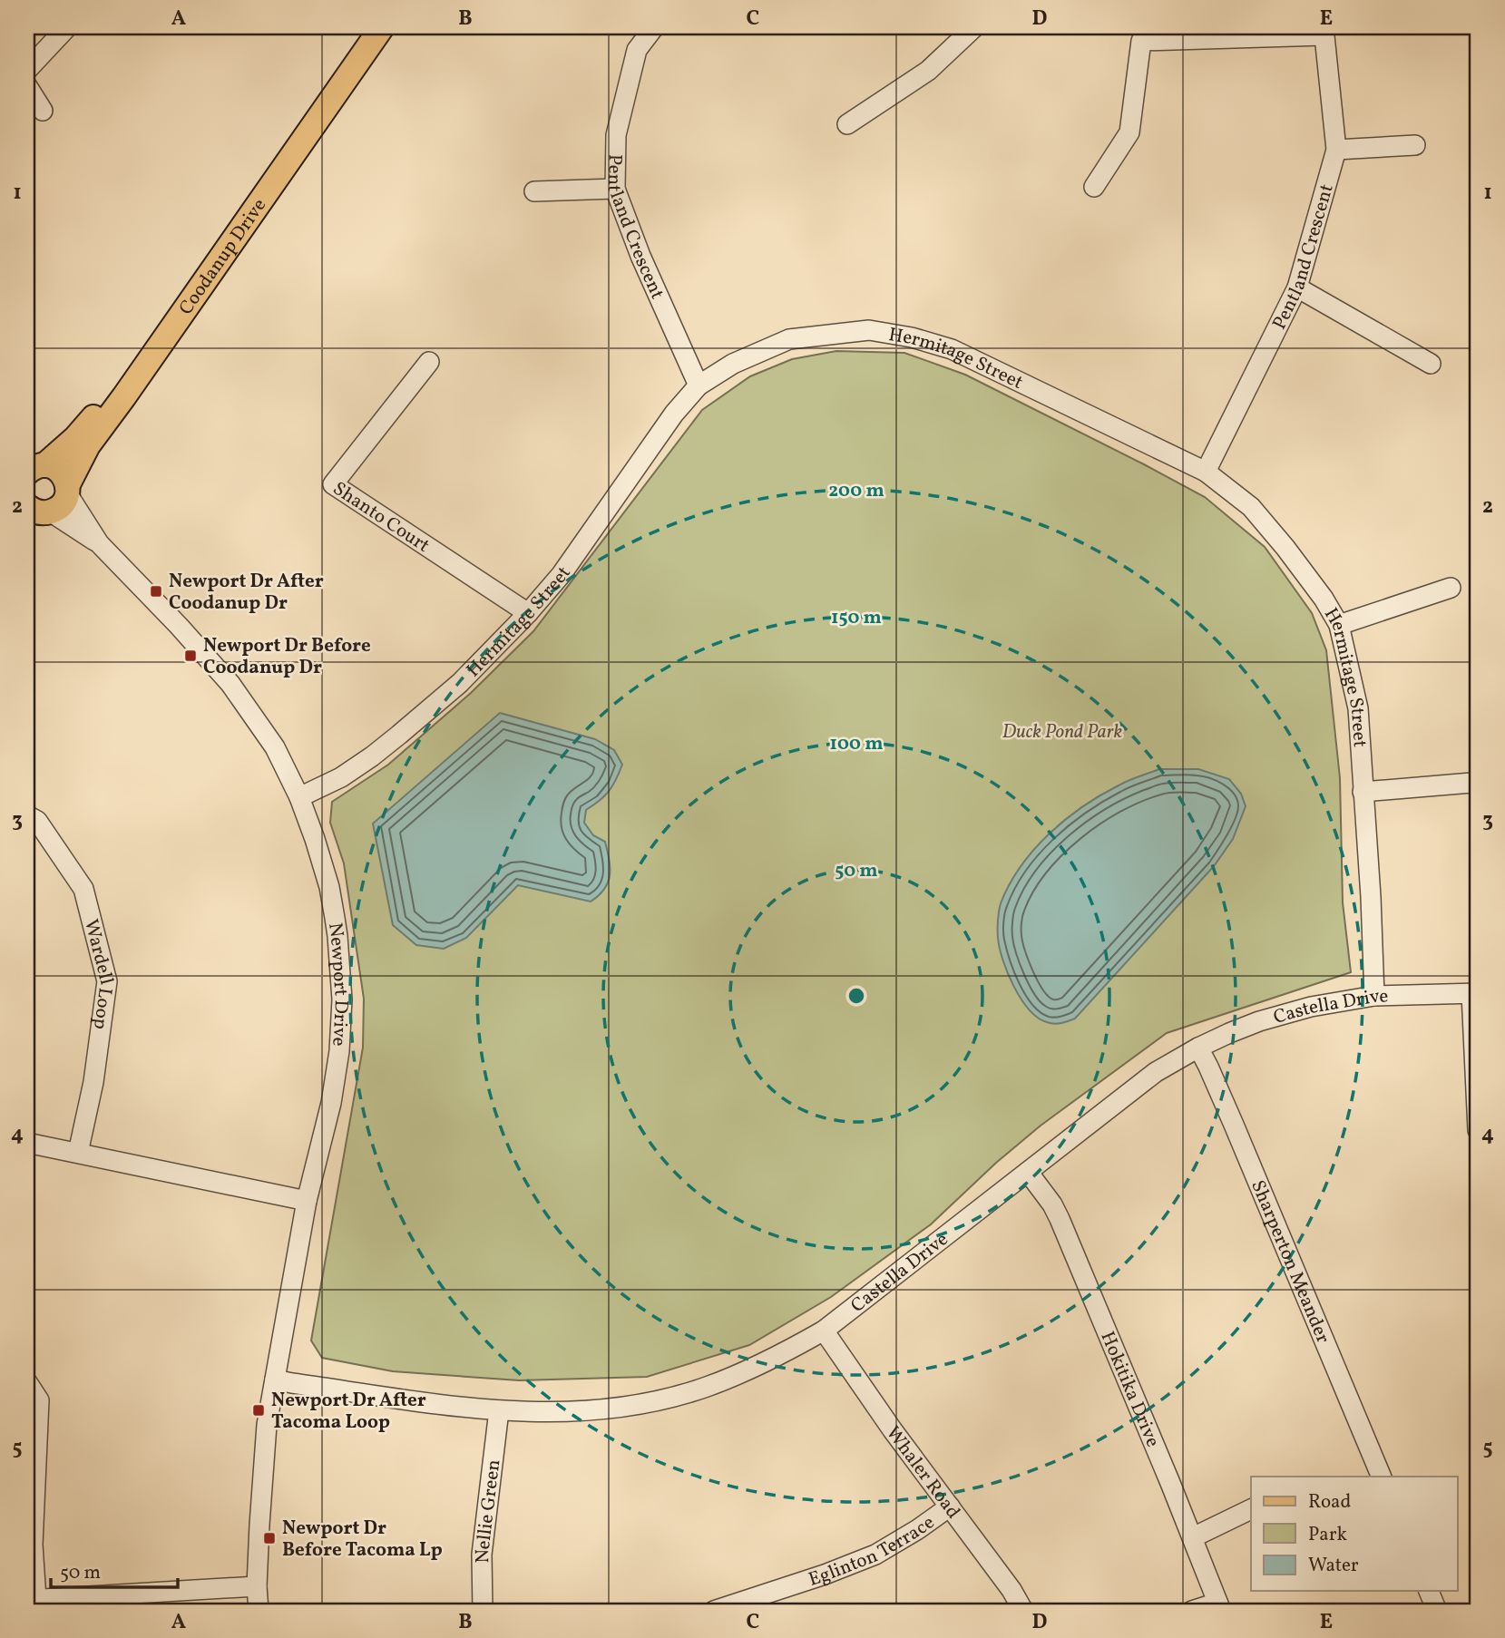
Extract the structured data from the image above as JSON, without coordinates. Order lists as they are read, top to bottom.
{
  "streets": {
    "main road": ["Coodanup Drive"],
    "street": [
      "Pentland Crescent",
      "Hermitage Street",
      "Shanto Court",
      "Wardell Loop",
      "Newport Drive",
      "Castella Drive",
      "Sharperton Meander",
      "Hokitika Drive",
      "Whaler Road",
      "Nellie Green",
      "Eglinton Terrace"
    ]
  },
  "crossings": [
    ["Pentland Crescent", "Hermitage Street"],
    ["Coodanup Drive", "Newport Drive"],
    ["Hermitage Street", "Shanto Court"],
    ["Hermitage Street", "Newport Drive"],
    ["Hermitage Street", "Castella Drive"],
    ["Newport Drive", "Castella Drive"],
    ["Castella Drive", "Sharperton Meander"],
    ["Castella Drive", "Hokitika Drive"],
    ["Castella Drive", "Whaler Road"],
    ["Castella Drive", "Nellie Green"],
    ["Whaler Road", "Eglinton Terrace"]
  ],
  "parks": ["Duck Pond Park"],
  "places": {
    "transit": [
      "Newport Dr After Coodanup Dr",
      "Newport Dr Before Coodanup Dr",
      "Newport Dr After Tacoma Loop",
      "Newport Dr Before Tacoma Lp"
    ]
  },
  "legend": ["Road", "Park", "Water"],
  "scale_bar": "50 m",
  "grid": {
    "columns": [
      "A",
      "B",
      "C",
      "D",
      "E"
    ],
    "rows": [
      "1",
      "2",
      "3",
      "4",
      "5"
    ]
  },
  "rings": [
    "200 m",
    "150 m",
    "100 m",
    "50 m"
  ]
}
